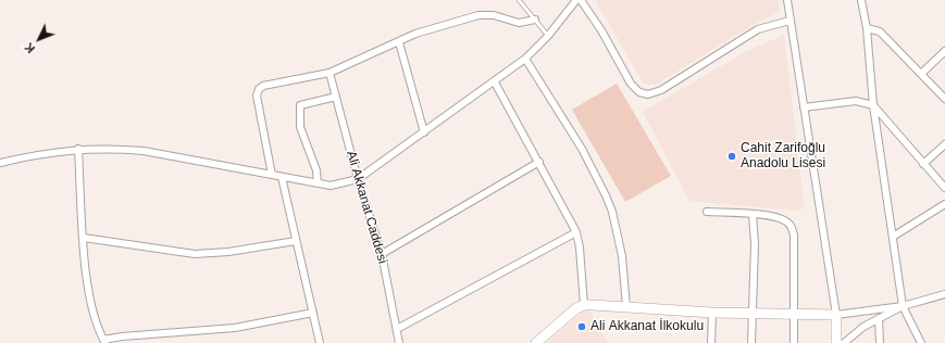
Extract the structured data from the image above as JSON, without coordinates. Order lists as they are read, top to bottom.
{
  "streets": {
    "street": ["Ali Akkanat Caddesi"]
  },
  "places": ["Cahit Zarifoğlu Anadolu Lisesi", "Ali Akkanat İlkokulu"],
  "north": "bottom left"
}
